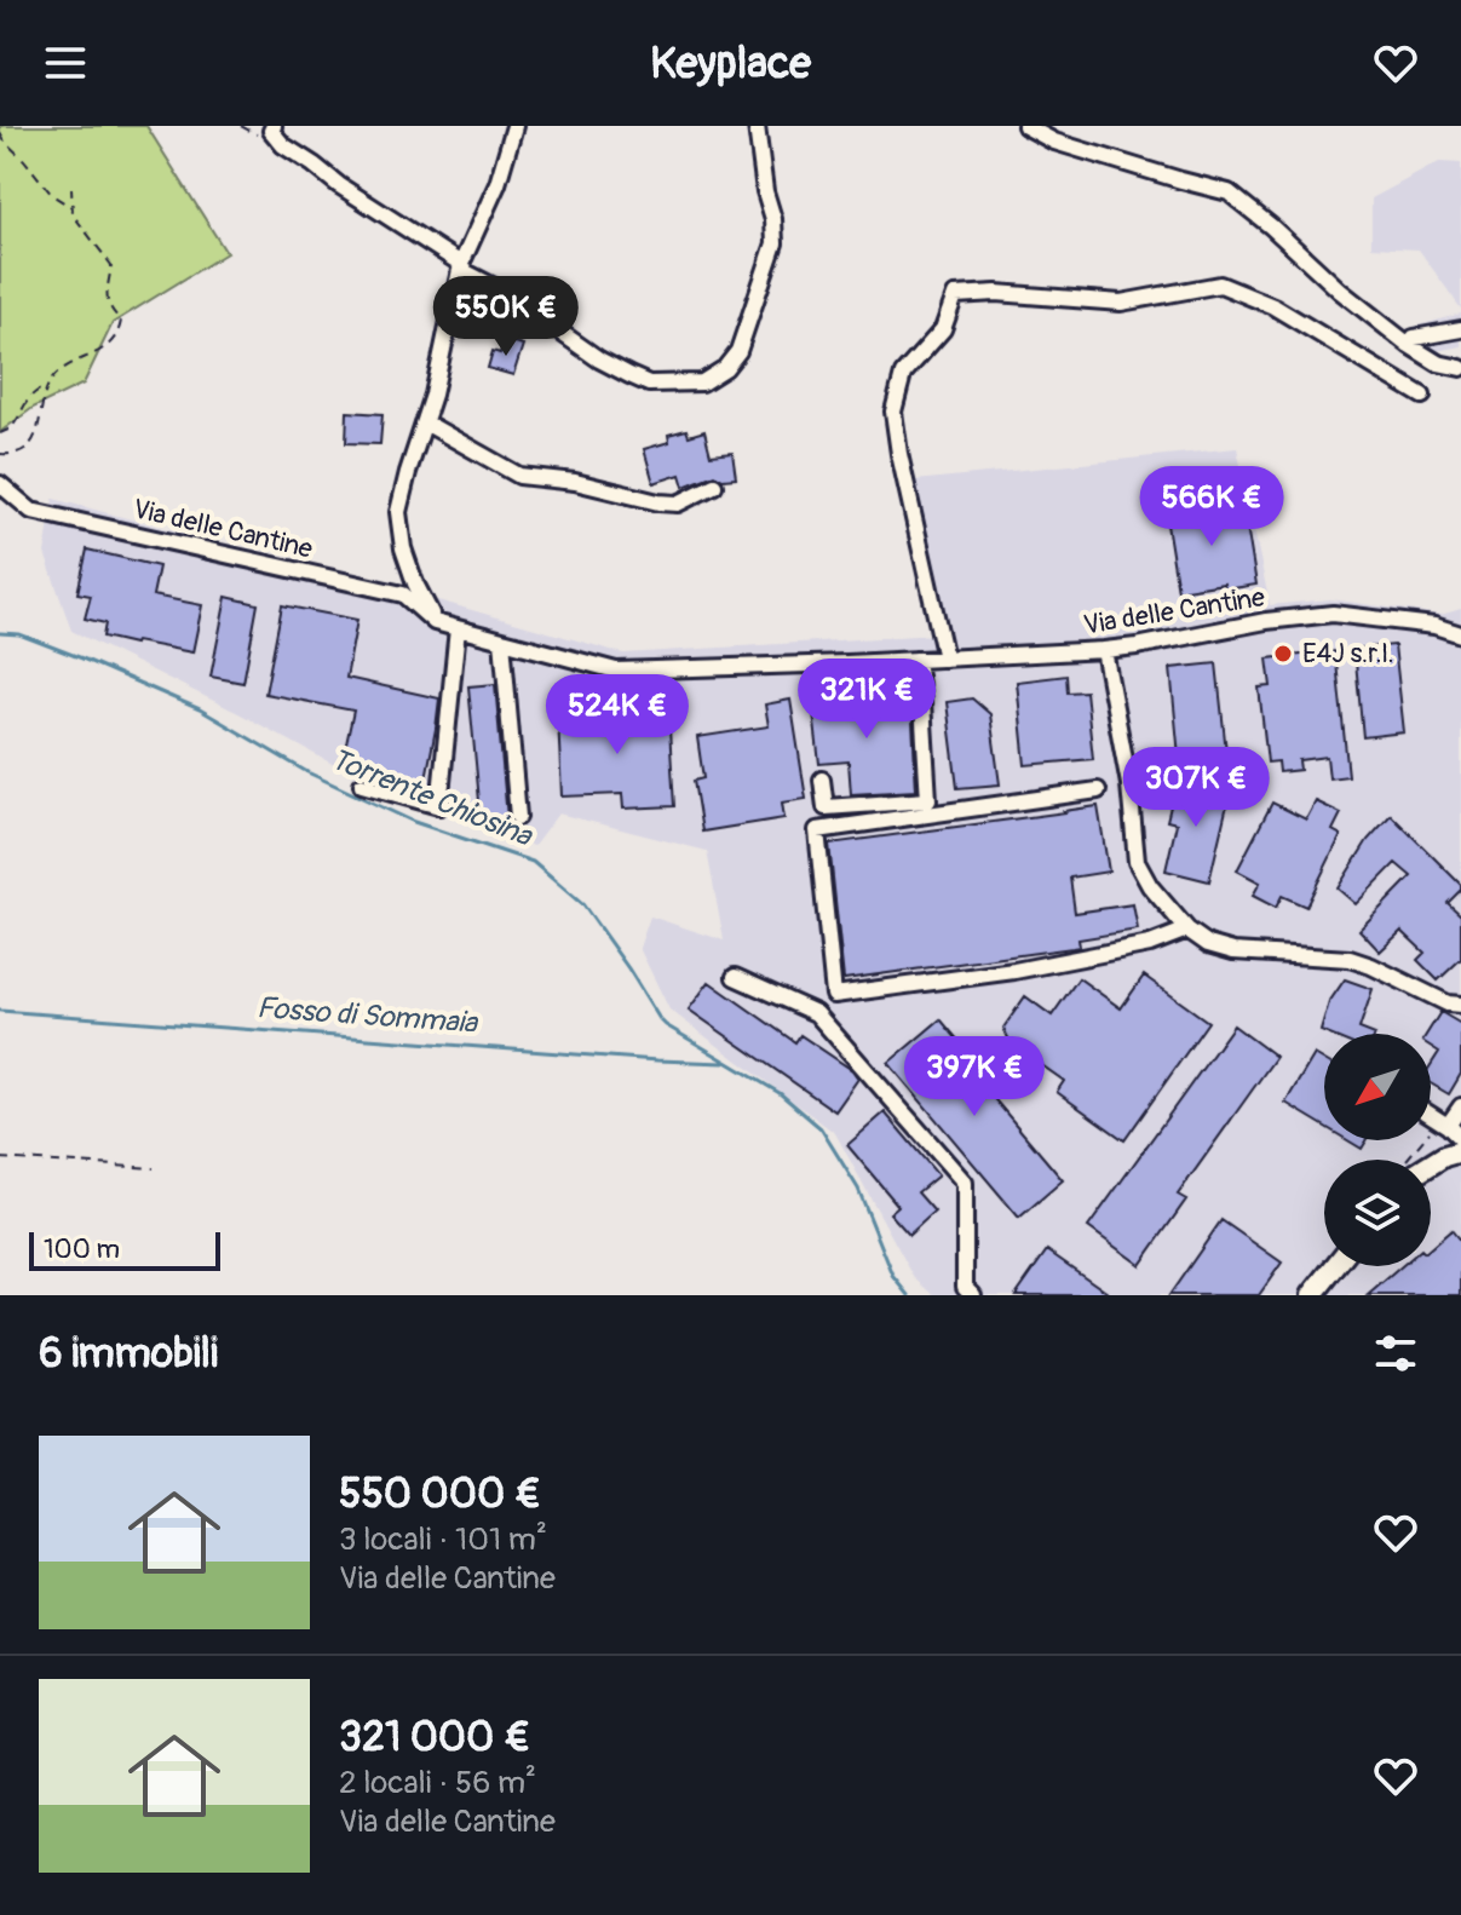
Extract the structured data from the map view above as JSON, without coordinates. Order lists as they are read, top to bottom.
{
  "streets": {
    "street": ["Via delle Cantine"]
  },
  "water": ["Torrente Chiosina", "Fosso di Sommaia"],
  "places": ["E4J s.r.l."],
  "scale_bar": "100 m",
  "north": "bottom left",
  "page": {
    "header": "Keyplace",
    "price": [
      "550K €",
      "566K €",
      "321K €",
      "524K €",
      "307K €",
      "397K €"
    ],
    "scale": "100 m",
    "heading": "6 immobili",
    "list": [
      {
        "name": "550 000 €",
        "note": "3 locali · 101 m² · Via delle Cantine"
      },
      {
        "name": "321 000 €",
        "note": "2 locali · 56 m² · Via delle Cantine"
      }
    ]
  }
}
